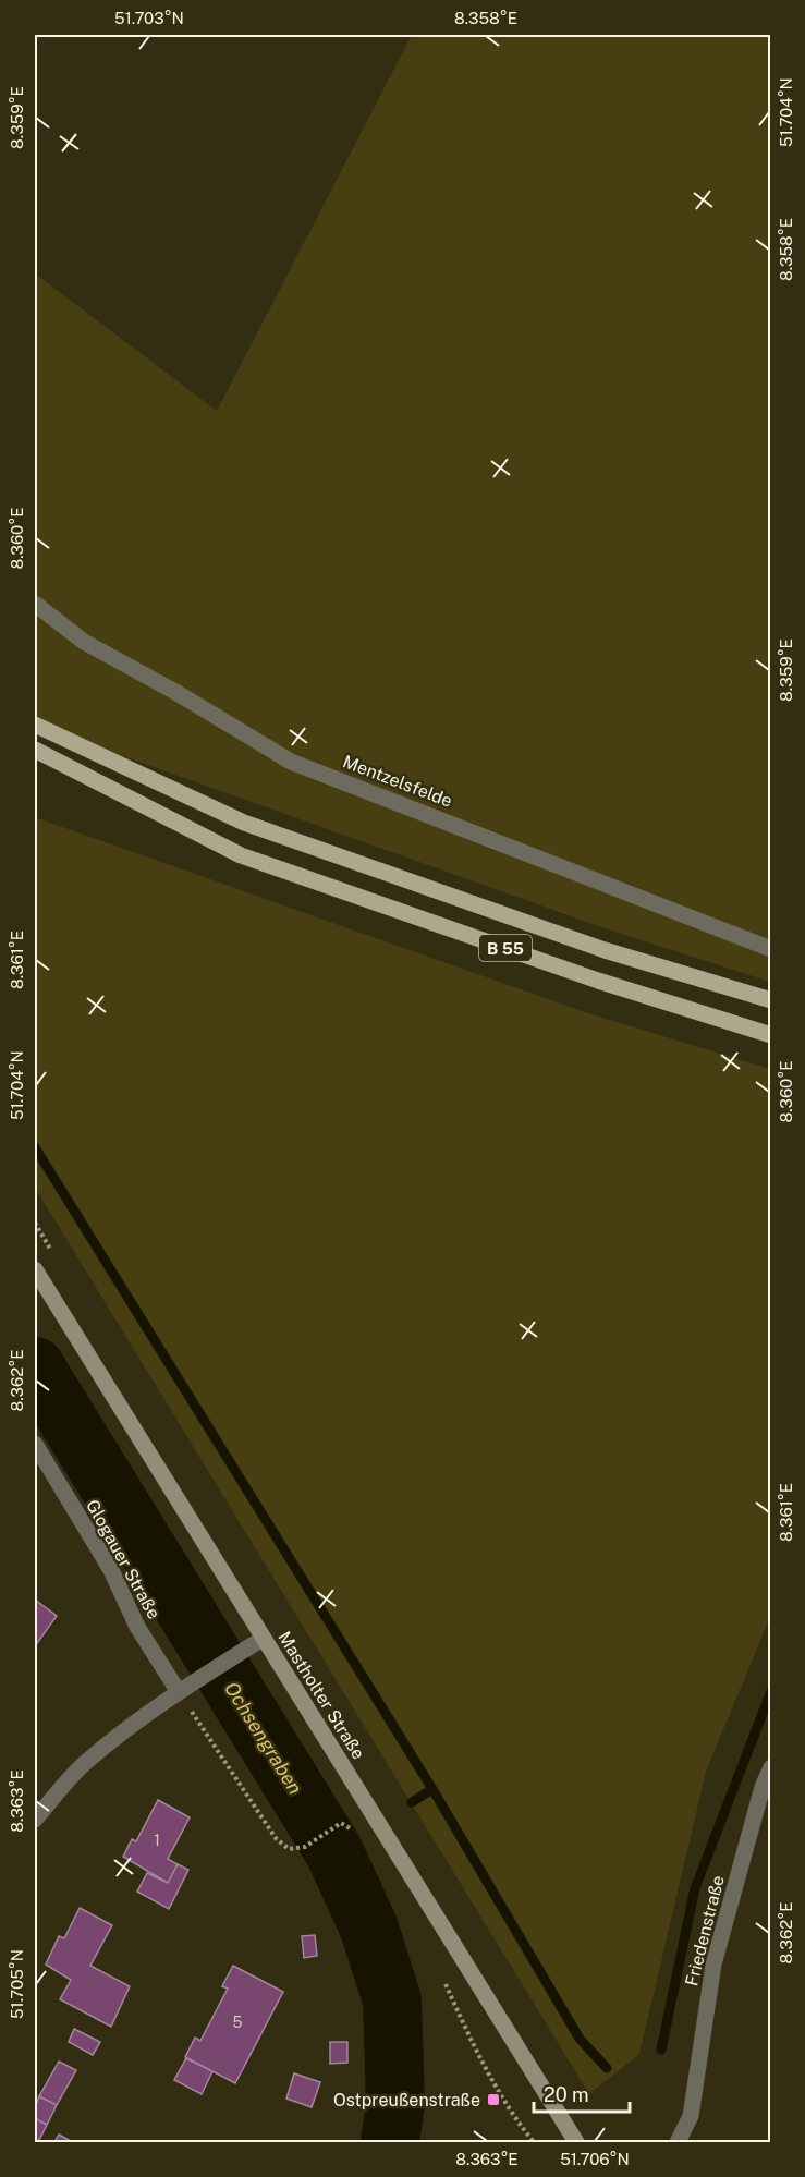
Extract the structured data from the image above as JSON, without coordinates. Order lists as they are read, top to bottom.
{
  "streets": {
    "main road": ["B 55"],
    "street": [
      "Mentzelsfelde",
      "Glogauer Straße",
      "Mastholter Straße",
      "Friedenstraße"
    ]
  },
  "water": ["Ochsengraben"],
  "places": {
    "transit": ["Ostpreußenstraße"]
  },
  "house_numbers": ["1", "5"],
  "scale_bar": "20 m",
  "coordinates": [
    "51.703°N",
    "8.358°E",
    "51.704°N",
    "8.359°E",
    "8.360°E",
    "8.361°E",
    "8.362°E",
    "8.363°E",
    "51.705°N",
    "51.706°N"
  ]
}
